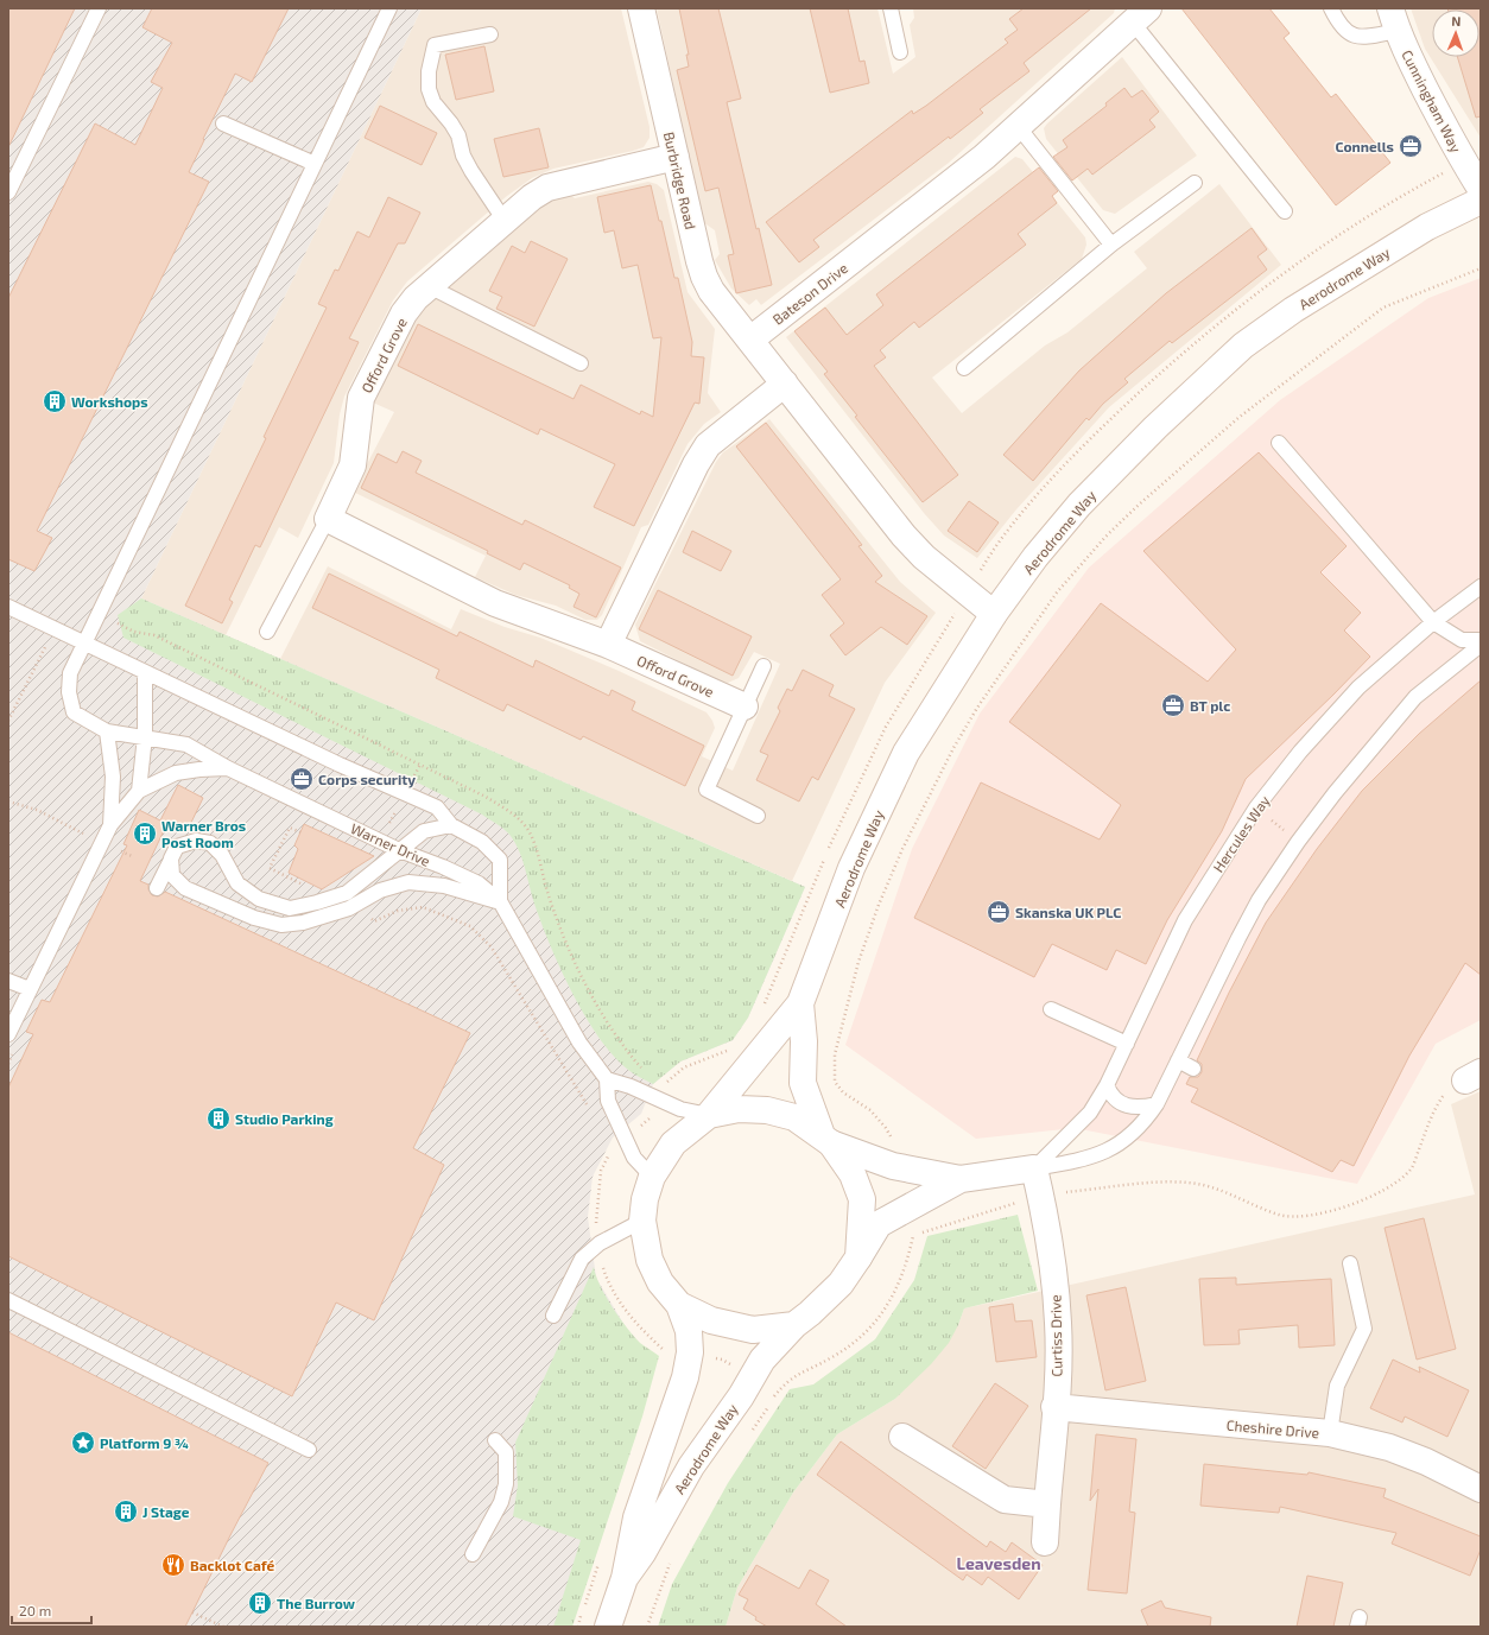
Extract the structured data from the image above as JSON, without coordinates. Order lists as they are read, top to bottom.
{
  "streets": {
    "street": [
      "Cunningham Way",
      "Burbridge Road",
      "Aerodrome Way",
      "Bateson Drive",
      "Offord Grove",
      "Curtiss Drive",
      "Cheshire Drive"
    ],
    "lane": ["Hercules Way", "Warner Drive"]
  },
  "crossings": [
    ["Burbridge Road", "Bateson Drive"],
    ["Burbridge Road", "Offord Grove"],
    ["Hercules Way", "Curtiss Drive"],
    ["Curtiss Drive", "Cheshire Drive"]
  ],
  "districts": ["Leavesden"],
  "places": {
    "office": [
      "Connells",
      "BT plc",
      "Corps security",
      "Skanska UK PLC"
    ],
    "building": [
      "Workshops",
      "Warner Bros Post Room",
      "Studio Parking",
      "J Stage",
      "The Burrow"
    ],
    "place": ["Platform 9 ¾"],
    "restaurant": ["Backlot Café"]
  },
  "scale_bar": "20 m",
  "north": "top"
}
